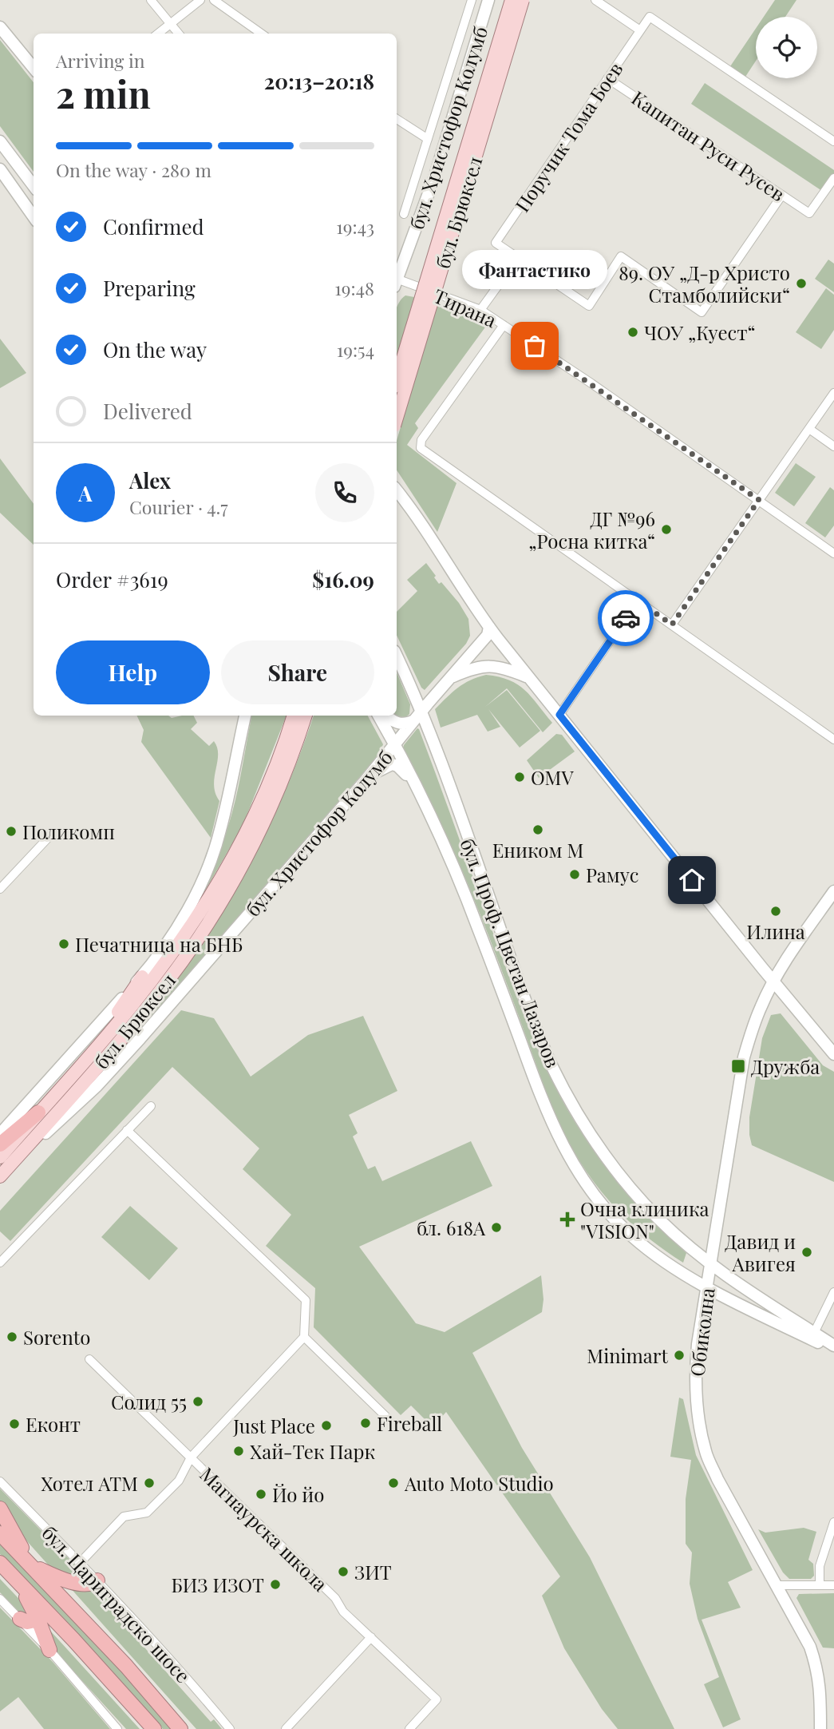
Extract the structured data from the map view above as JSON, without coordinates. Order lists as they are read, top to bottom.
{
  "streets": {
    "highway": ["бул. Цариградско шосе"],
    "main road": [
      "бул. Христофор Колумб",
      "бул. Брюксел",
      "бул. Проф. Цветан Лазаров",
      "Обиколна"
    ],
    "street": [
      "Поручик Тома Боев",
      "Капитан Руси Русев",
      "Тирана",
      "Магнаурска школа"
    ]
  },
  "crossings": [
    ["бул. Христофор Колумб", "бул. Брюксел"],
    ["бул. Христофор Колумб", "бул. Проф. Цветан Лазаров"],
    ["Поручик Тома Боев", "Капитан Руси Русев"],
    ["бул. Проф. Цветан Лазаров", "Обиколна"]
  ],
  "places": {
    "other": [
      "89. ОУ „Д-р Христо Стамболийски“",
      "ЧОУ „Куест“",
      "Фантастико",
      "ДГ №96 „Росна китка“",
      "OMV",
      "Еником М",
      "Поликомп",
      "Рамус",
      "Илина",
      "Печатница на БНБ",
      "бл. 618А",
      "Давид и Авигея",
      "Sorento",
      "Minimart",
      "Солид 55",
      "Fireball",
      "Еконт",
      "Just Place",
      "Хай-Тек Парк",
      "Хотел АТМ",
      "Auto Moto Studio",
      "Йо йо",
      "ЗИТ",
      "БИЗ ИЗОТ"
    ],
    "transit": ["Дружба"],
    "health": ["Очна клиника \"VISION\""]
  },
  "page": {
    "heading": ["2 min", "Arriving in", "20:13–20:18"],
    "panel": [
      "Alex",
      "Courier · 4.7",
      "Order #3619",
      "$16.09"
    ],
    "bar": "On the way · 280 m",
    "list": [
      ["Confirmed", "19:43"],
      ["Preparing", "19:48"],
      ["On the way", "19:54"],
      "Delivered"
    ],
    "bubble": "Фантастико",
    "round": "A",
    "buttons": ["Help", "Share"]
  }
}
